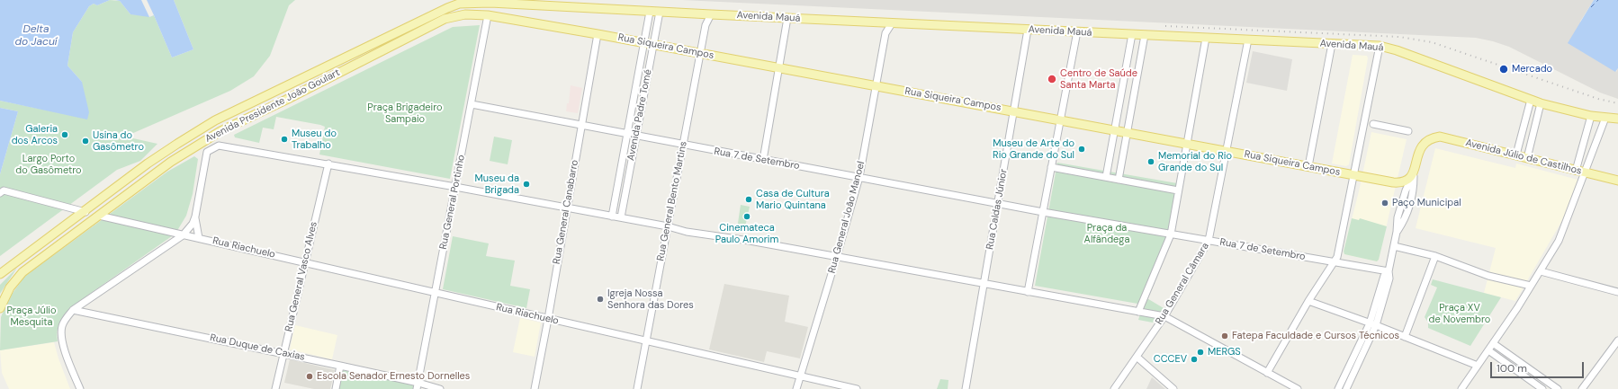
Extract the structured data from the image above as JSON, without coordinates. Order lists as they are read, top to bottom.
{
  "streets": {
    "main road": [
      "Avenida Mauá",
      "Rua Siqueira Campos",
      "Avenida Presidente João Goulart",
      "Avenida Júlio de Castilhos"
    ],
    "street": [
      "Avenida Padre Tomé",
      "Rua 7 de Setembro",
      "Rua General Bento Martins",
      "Rua General Portinho",
      "Rua Caldas Júnior",
      "Rua General Canabarro",
      "Rua General João Manoel",
      "Rua Riachuelo",
      "Rua General Vasco Alves",
      "Rua General Câmara",
      "Rua Duque de Caxias"
    ]
  },
  "crossings": [
    ["Avenida Mauá", "Avenida Presidente João Goulart"],
    ["Avenida Mauá", "Avenida Padre Tomé"],
    ["Avenida Mauá", "Rua General Bento Martins"],
    ["Avenida Mauá", "Rua Caldas Júnior"],
    ["Avenida Mauá", "Rua General João Manoel"],
    ["Avenida Mauá", "Rua General Câmara"],
    ["Rua Siqueira Campos", "Avenida Presidente João Goulart"],
    ["Rua Siqueira Campos", "Avenida Padre Tomé"],
    ["Rua Siqueira Campos", "Avenida Júlio de Castilhos"],
    ["Rua Siqueira Campos", "Rua General Bento Martins"],
    ["Rua Siqueira Campos", "Rua General Portinho"],
    ["Rua Siqueira Campos", "Rua Caldas Júnior"],
    ["Rua Siqueira Campos", "Rua General Canabarro"],
    ["Rua Siqueira Campos", "Rua General João Manoel"],
    ["Rua Siqueira Campos", "Rua General Câmara"],
    ["Avenida Presidente João Goulart", "Rua General Portinho"],
    ["Avenida Padre Tomé", "Rua 7 de Setembro"],
    ["Rua 7 de Setembro", "Rua General Bento Martins"],
    ["Rua 7 de Setembro", "Rua General Portinho"],
    ["Rua 7 de Setembro", "Rua Caldas Júnior"],
    ["Rua 7 de Setembro", "Rua General Canabarro"],
    ["Rua 7 de Setembro", "Rua General João Manoel"],
    ["Rua 7 de Setembro", "Rua General Câmara"],
    ["Rua General Bento Martins", "Rua Riachuelo"],
    ["Rua General Portinho", "Rua Riachuelo"],
    ["Rua General Portinho", "Rua Duque de Caxias"],
    ["Rua General Canabarro", "Rua Riachuelo"],
    ["Rua General João Manoel", "Rua Riachuelo"],
    ["Rua Riachuelo", "Rua General Vasco Alves"],
    ["Rua General Vasco Alves", "Rua Duque de Caxias"]
  ],
  "water": ["Delta do Jacuí"],
  "parks": [
    "Praça Brigadeiro Sampaio",
    "Largo Porto do Gasômetro",
    "Praça da Alfândega",
    "Praça XV de Novembro",
    "Praça Júlio Mesquita"
  ],
  "places": [
    "Mercado",
    "Centro de Saúde Santa Marta",
    "Galeria dos Arcos",
    "Museu do Trabalho",
    "Usina do Gasômetro",
    "Museu de Arte do Rio Grande do Sul",
    "Memorial do Rio Grande do Sul",
    "Museu da Brigada",
    "Casa de Cultura Mario Quintana",
    "Paço Municipal",
    "Cinemateca Paulo Amorim",
    "Igreja Nossa Senhora das Dores",
    "Fatepa Faculdade e Cursos Técnicos",
    "MERGS",
    "CCCEV",
    "Escola Senador Ernesto Dornelles"
  ],
  "scale_bar": "100 m"
}
